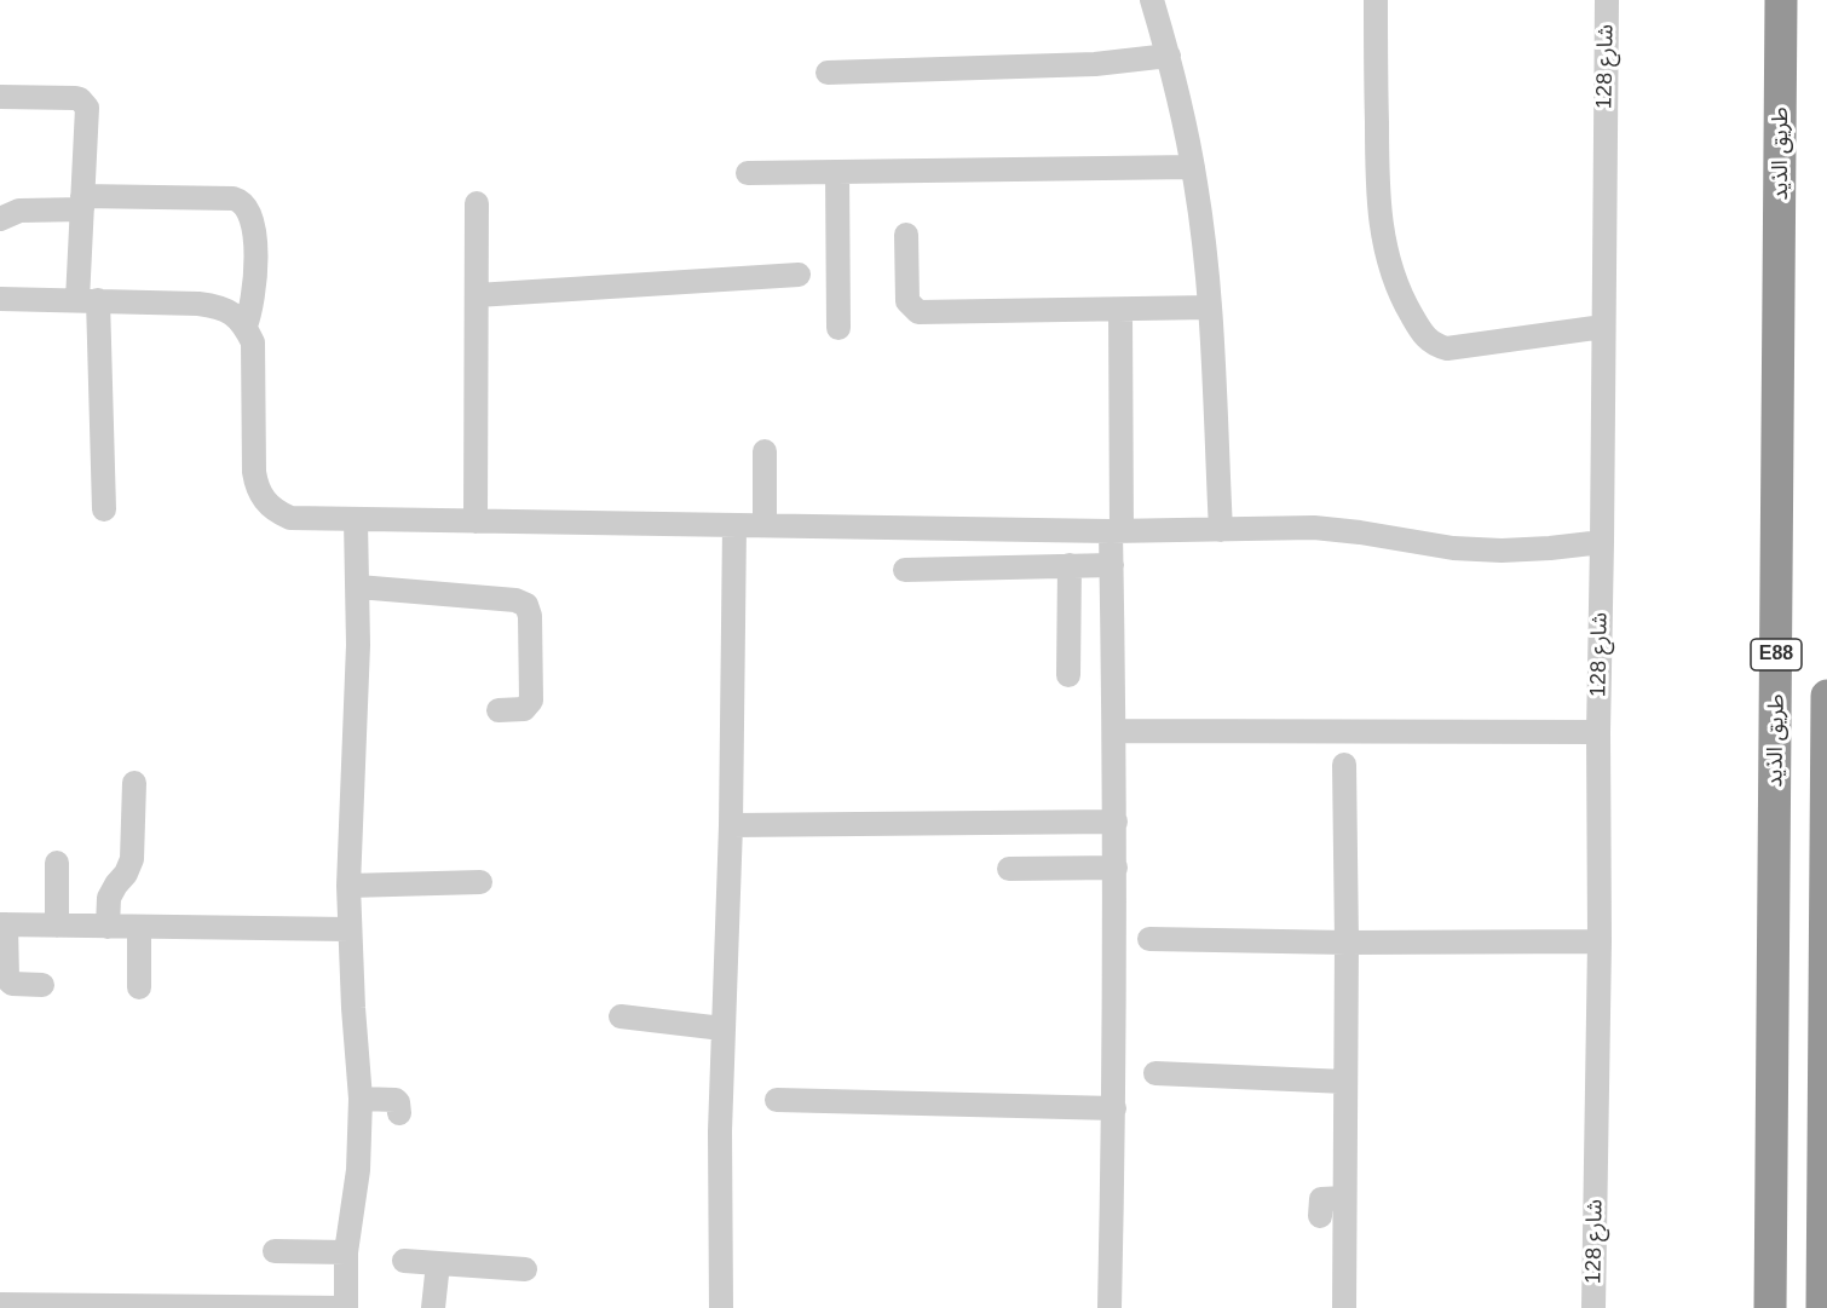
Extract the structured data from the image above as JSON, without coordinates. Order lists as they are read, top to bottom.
{
  "streets": {
    "highway": ["طريق الذيد", "E88"],
    "street": ["شارع 128"]
  }
}
